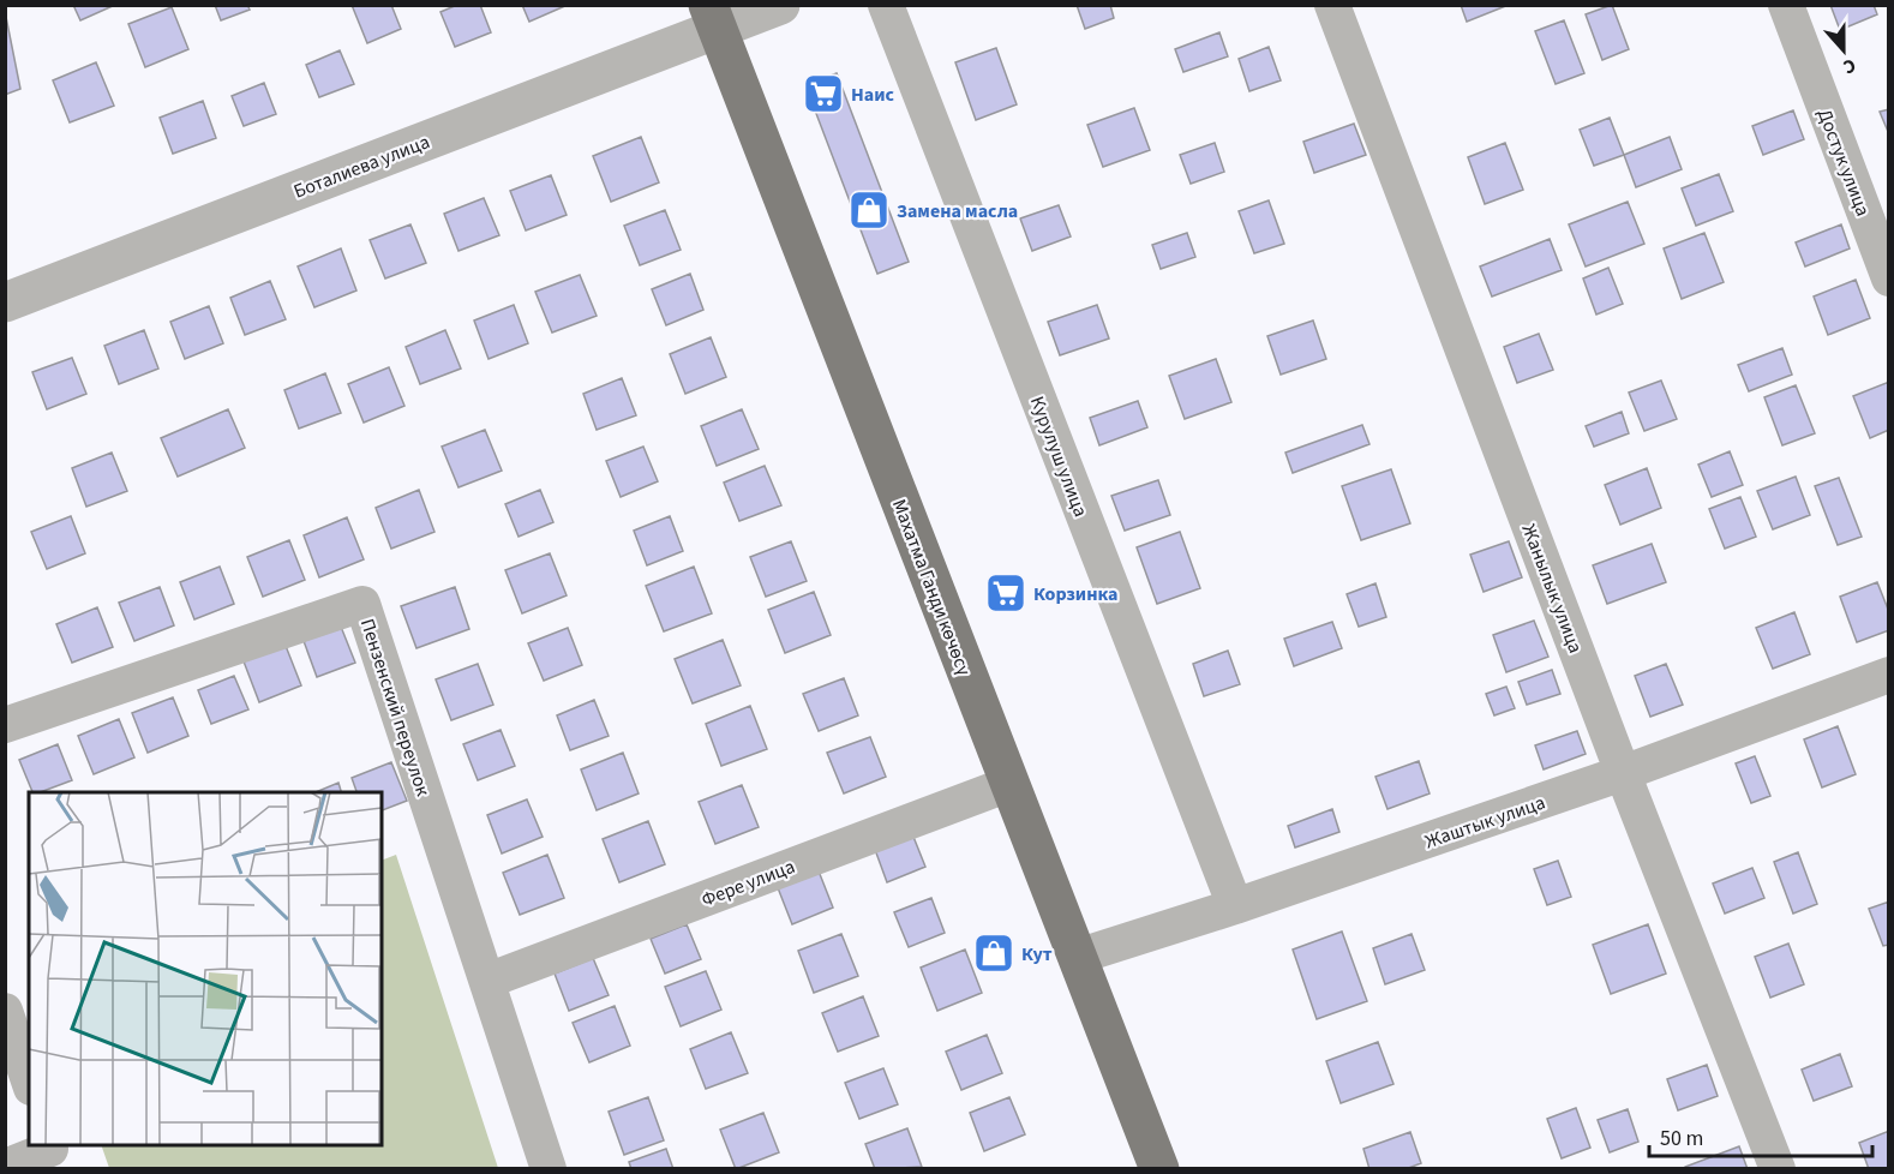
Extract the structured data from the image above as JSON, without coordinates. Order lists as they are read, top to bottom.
{
  "streets": {
    "main road": ["Махатма Ганди көчөсү"],
    "street": [
      "Достук улица",
      "Боталиева улица",
      "Курулуш улица",
      "Жанылык улица",
      "Пензенский переулок",
      "Жаштык улица",
      "Фере улица"
    ]
  },
  "crossings": [
    ["Боталиева улица", "Махатма Ганди көчөсү"],
    ["Курулуш улица", "Жаштык улица"],
    ["Махатма Ганди көчөсү", "Жаштык улица"],
    ["Махатма Ганди көчөсү", "Фере улица"],
    ["Жанылык улица", "Жаштык улица"],
    ["Пензенский переулок", "Фере улица"]
  ],
  "places": {
    "supermarket": ["Наис", "Корзинка"],
    "shop": ["Замена масла", "Кут"]
  },
  "scale_bar": "50 m",
  "north": "bottom"
}
